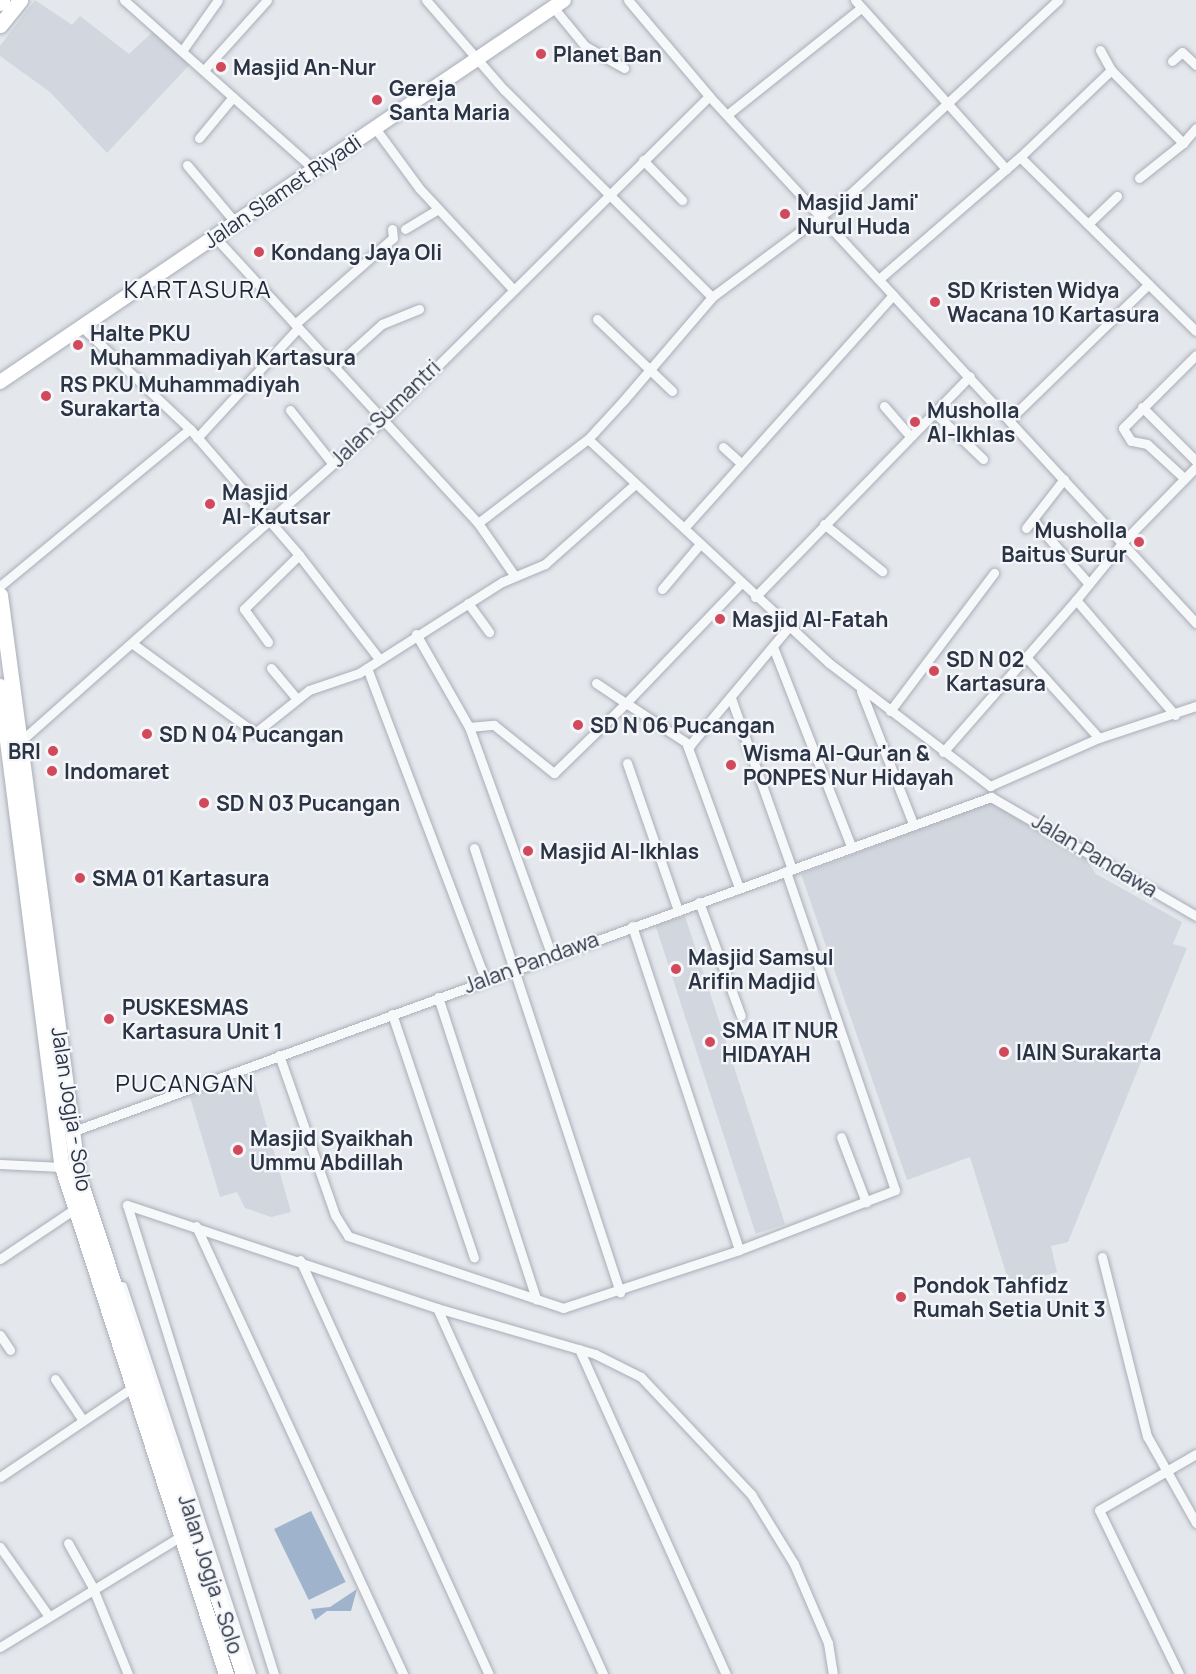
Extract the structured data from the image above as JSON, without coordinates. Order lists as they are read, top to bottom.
{
  "streets": {
    "highway": ["Jalan Jogja - Solo"],
    "main road": ["Jalan Slamet Riyadi"],
    "street": ["Jalan Sumantri", "Jalan Pandawa"]
  },
  "crossings": [
    ["Jalan Sumantri", "Jalan Jogja - Solo"],
    ["Jalan Pandawa", "Jalan Jogja - Solo"]
  ],
  "districts": ["KARTASURA", "PUCANGAN"],
  "places": [
    "Planet Ban",
    "Masjid An-Nur",
    "Gereja Santa Maria",
    "Masjid Jami' Nurul Huda",
    "Kondang Jaya Oli",
    "SD Kristen Widya Wacana 10 Kartasura",
    "Halte PKU Muhammadiyah Kartasura",
    "RS PKU Muhammadiyah Surakarta",
    "Musholla Al-Ikhlas",
    "Masjid Al-Kautsar",
    "Musholla Baitus Surur",
    "Masjid Al-Fatah",
    "SD N 02 Kartasura",
    "SD N 06 Pucangan",
    "SD N 04 Pucangan",
    "BRI",
    "Wisma Al-Qur'an & PONPES Nur Hidayah",
    "Indomaret",
    "SD N 03 Pucangan",
    "Masjid Al-Ikhlas",
    "SMA 01 Kartasura",
    "Masjid Samsul Arifin Madjid",
    "PUSKESMAS Kartasura Unit 1",
    "SMA IT NUR HIDAYAH",
    "IAIN Surakarta",
    "Masjid Syaikhah Ummu Abdillah",
    "Pondok Tahfidz Rumah Setia Unit 3"
  ]
}
